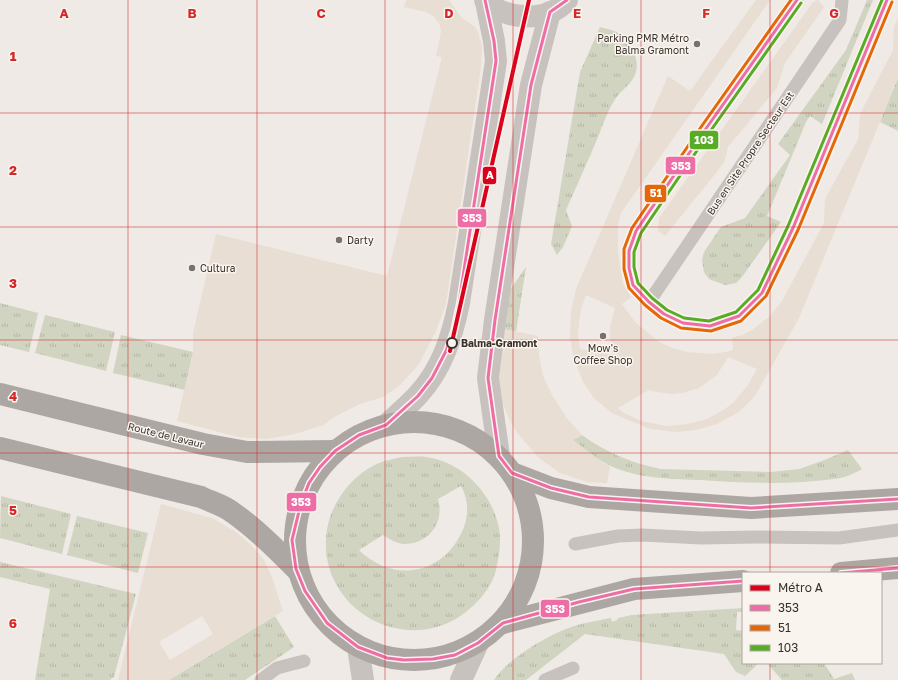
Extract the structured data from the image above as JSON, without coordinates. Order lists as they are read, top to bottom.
{
  "streets": {
    "main road": ["Route de Lavaur"],
    "lane": ["Bus en Site Propre Secteur Est"]
  },
  "places": [
    "Parking PMR Métro Balma Gramont",
    "Darty",
    "Cultura",
    "Mow's Coffee Shop",
    "Balma-Gramont"
  ],
  "lines": [
    "metro line A",
    "transit line 353",
    "transit line 51",
    "transit line 103"
  ],
  "legend": [
    "Métro A",
    "353",
    "51",
    "103"
  ],
  "grid": {
    "columns": [
      "A",
      "B",
      "C",
      "D",
      "E",
      "F",
      "G"
    ],
    "rows": [
      "1",
      "2",
      "3",
      "4",
      "5",
      "6"
    ]
  }
}
